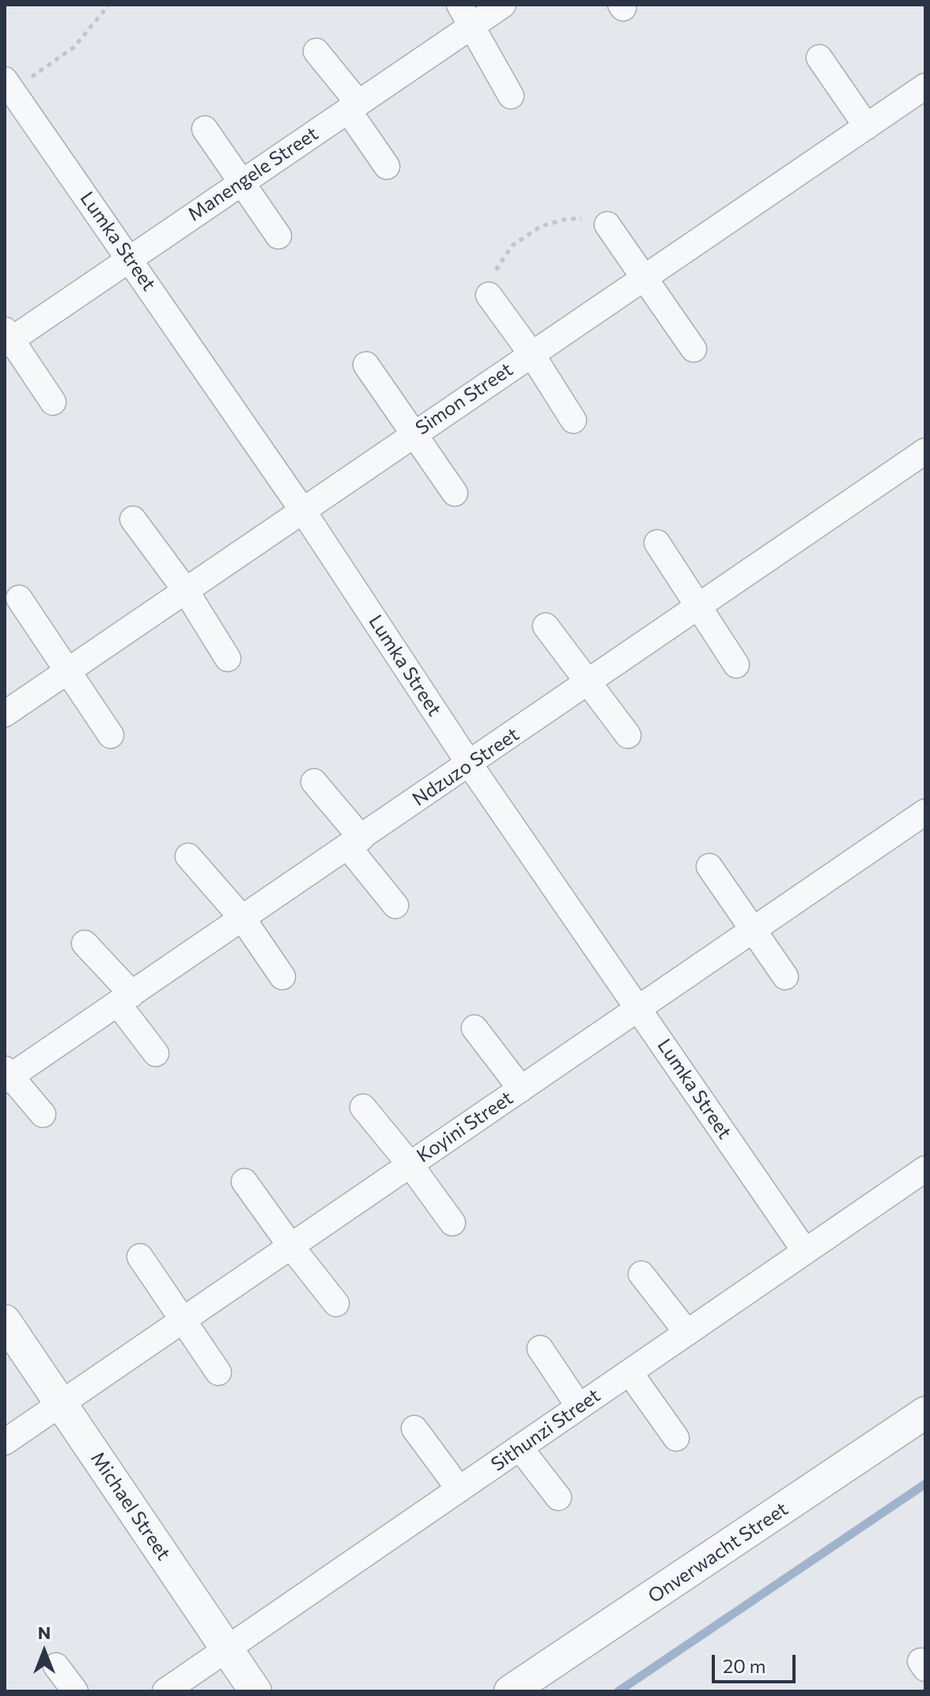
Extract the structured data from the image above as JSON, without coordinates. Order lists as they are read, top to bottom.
{
  "streets": {
    "street": [
      "Manengele Street",
      "Lumka Street",
      "Simon Street",
      "Ndzuzo Street",
      "Koyini Street",
      "Sithunzi Street",
      "Michael Street",
      "Onverwacht Street"
    ]
  },
  "crossings": [
    ["Manengele Street", "Lumka Street"],
    ["Lumka Street", "Simon Street"],
    ["Lumka Street", "Ndzuzo Street"],
    ["Lumka Street", "Koyini Street"],
    ["Lumka Street", "Sithunzi Street"],
    ["Koyini Street", "Michael Street"],
    ["Sithunzi Street", "Michael Street"]
  ],
  "scale_bar": "20 m",
  "north": "top"
}
